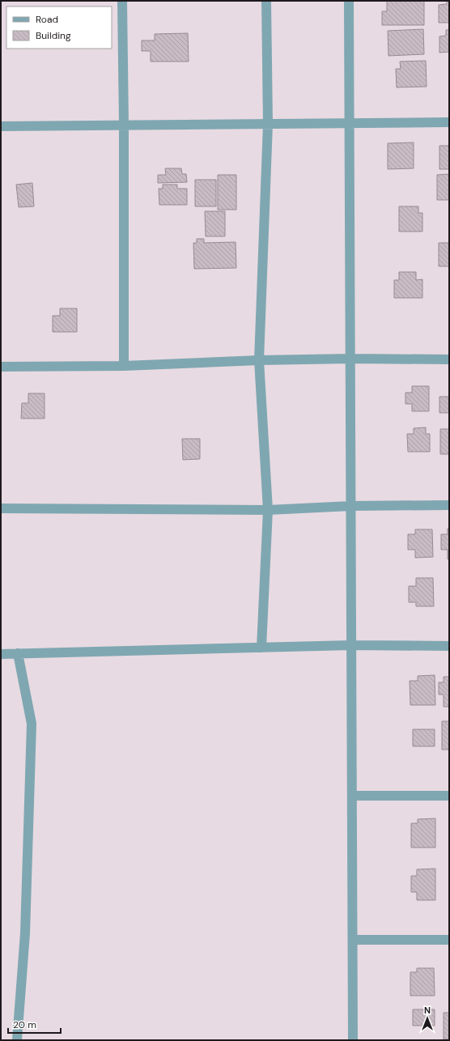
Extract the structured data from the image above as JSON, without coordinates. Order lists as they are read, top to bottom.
{
  "legend": ["Road", "Building"],
  "scale_bar": "20 m",
  "north": "top"
}
